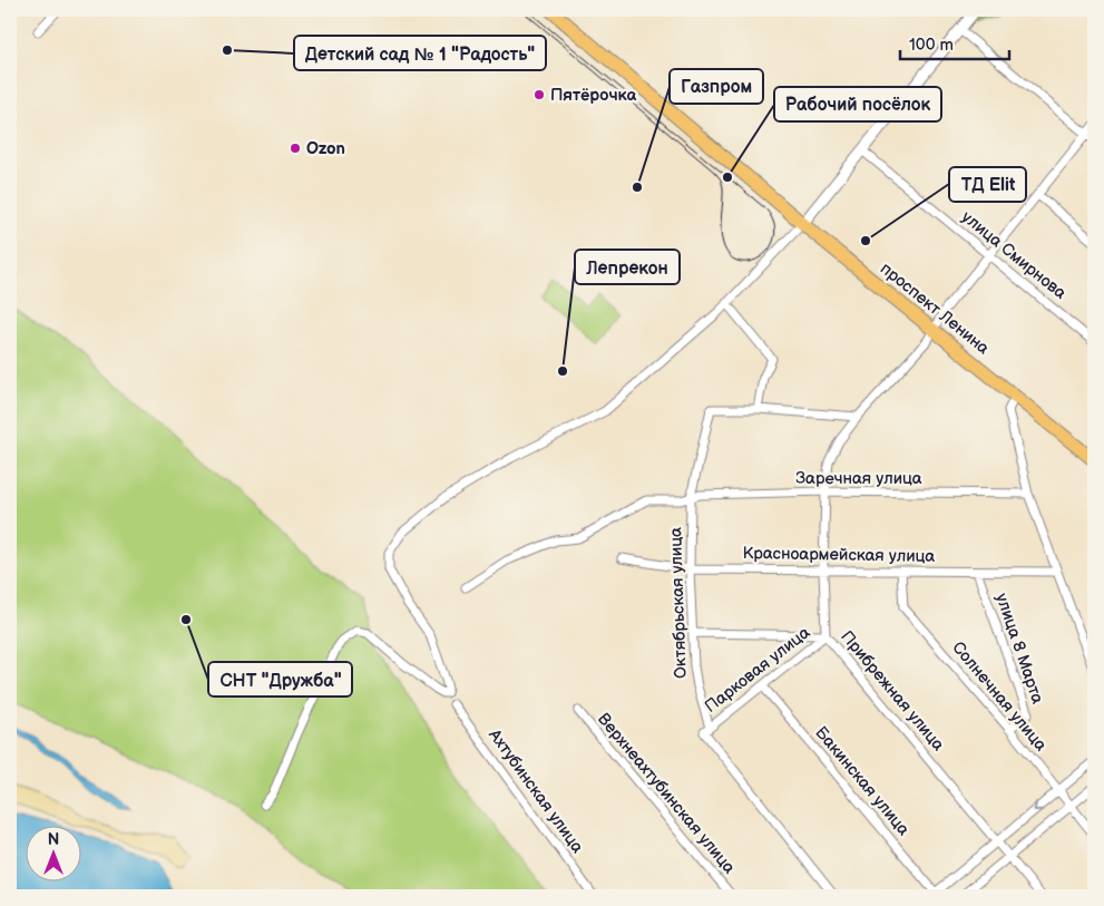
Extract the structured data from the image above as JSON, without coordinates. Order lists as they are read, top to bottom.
{
  "streets": {
    "main road": ["проспект Ленина"],
    "street": [
      "улица Смирнова",
      "Заречная улица",
      "Красноармейская улица",
      "Октябрьская улица",
      "улица 8 Марта",
      "Парковая улица",
      "Прибрежная улица",
      "Солнечная улица",
      "Бакинская улица",
      "Ахтубинская улица",
      "Верхнеахтубинская улица"
    ]
  },
  "crossings": [
    ["улица Смирнова", "Прибрежная улица"],
    ["проспект Ленина", "Прибрежная улица"],
    ["Заречная улица", "Октябрьская улица"],
    ["Заречная улица", "Прибрежная улица"],
    ["Красноармейская улица", "Октябрьская улица"],
    ["Красноармейская улица", "улица 8 Марта"],
    ["Красноармейская улица", "Прибрежная улица"],
    ["Красноармейская улица", "Солнечная улица"],
    ["Октябрьская улица", "Парковая улица"],
    ["Октябрьская улица", "Прибрежная улица"],
    ["улица 8 Марта", "Солнечная улица"],
    ["Парковая улица", "Прибрежная улица"],
    ["Парковая улица", "Бакинская улица"]
  ],
  "places": [
    "Детский сад № 1 \"Радость\"",
    "Пятёрочка",
    "Ozon",
    "Рабочий посёлок",
    "Газпром",
    "ТД Elit",
    "Лепрекон",
    "СНТ \"Дружба\""
  ],
  "scale_bar": "100 m",
  "north": "top"
}
